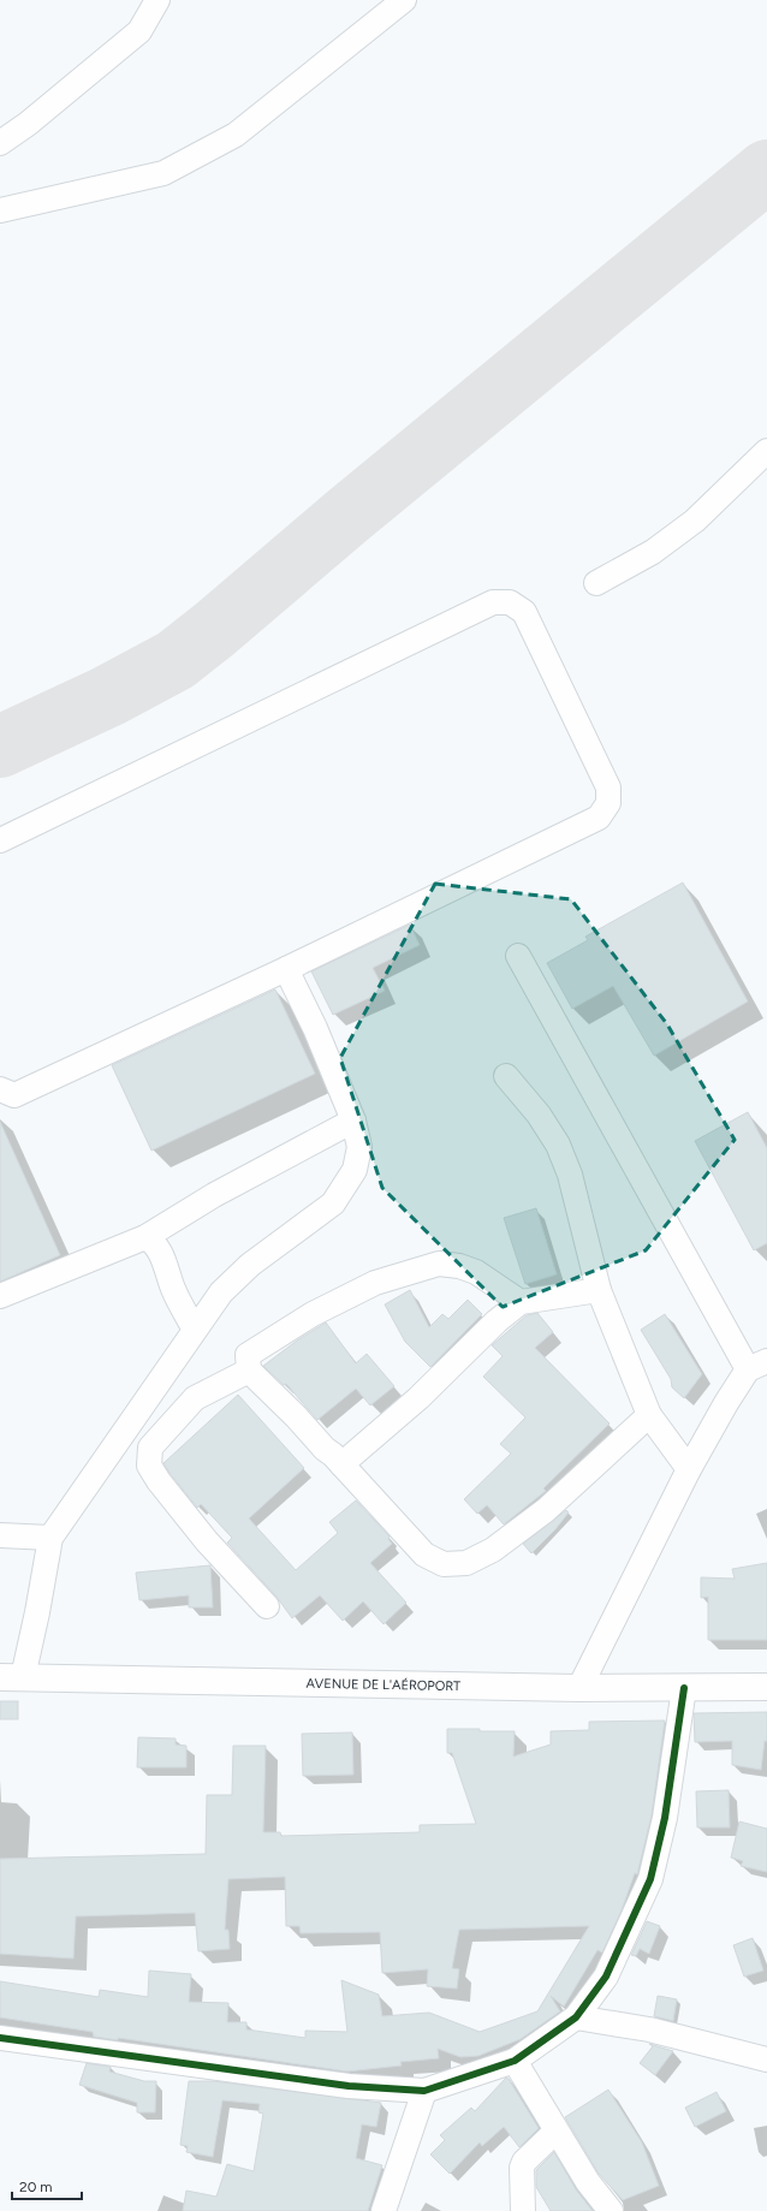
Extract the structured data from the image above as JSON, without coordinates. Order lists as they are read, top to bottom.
{
  "streets": {
    "highway": ["AVENUE DE L'AÉROPORT"]
  },
  "scale_bar": "20 m"
}
